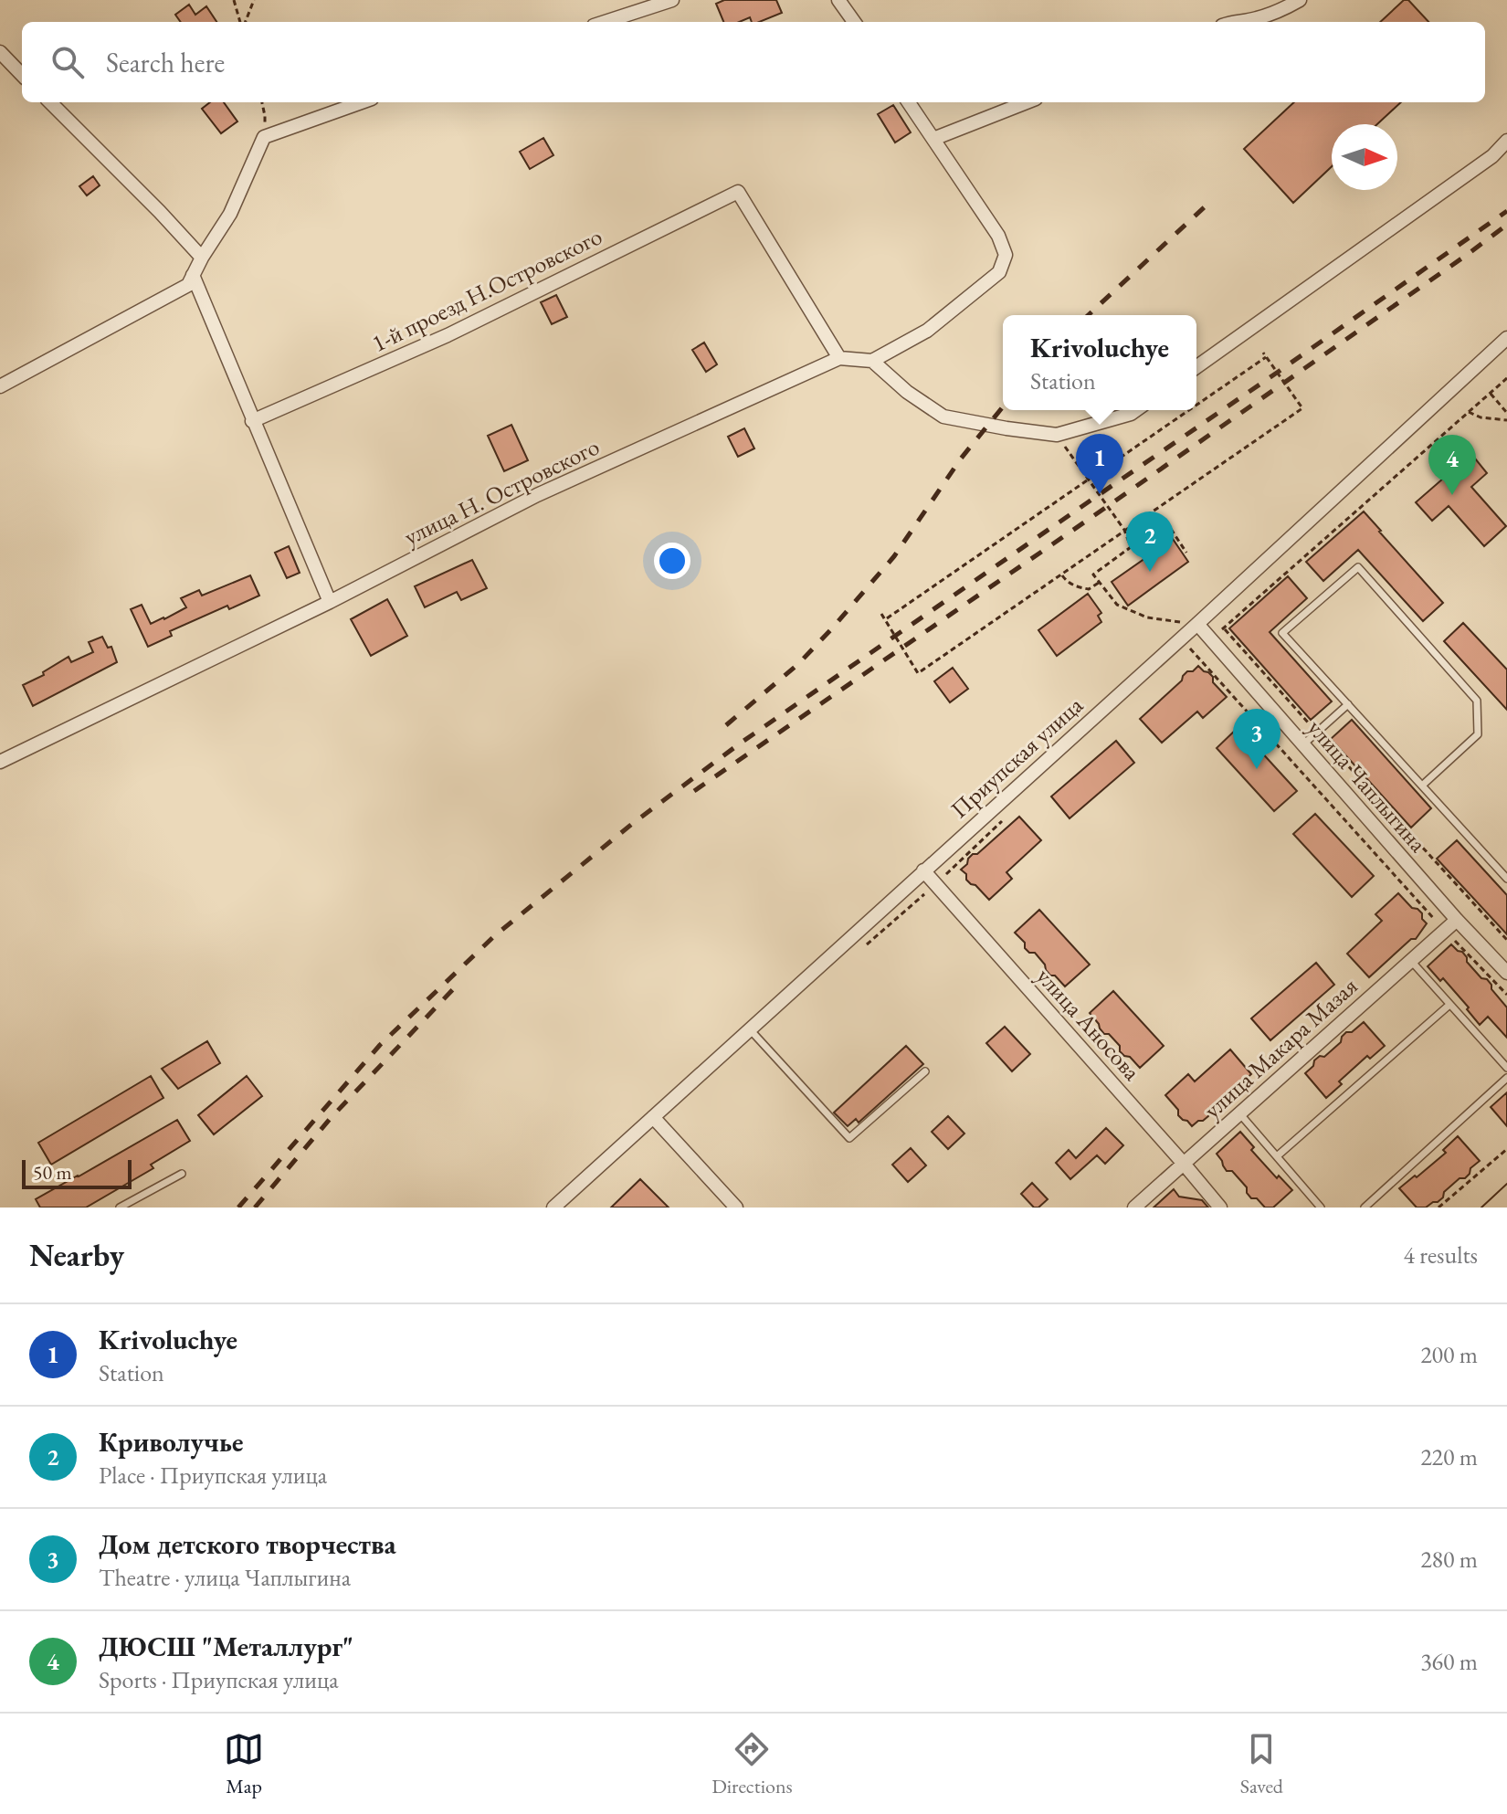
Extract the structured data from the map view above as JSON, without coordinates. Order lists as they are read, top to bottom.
{
  "streets": {
    "street": [
      "1-й проезд Н.Островского",
      "улица Н. Островского",
      "Приупская улица",
      "улица Чаплыгина",
      "улица Аносова",
      "улица Макара Мазая"
    ]
  },
  "crossings": [
    ["1-й проезд Н.Островского", "улица Н. Островского"],
    ["Приупская улица", "улица Чаплыгина"],
    ["Приупская улица", "улица Аносова"],
    ["улица Чаплыгина", "улица Макара Мазая"],
    ["улица Аносова", "улица Макара Мазая"]
  ],
  "scale_bar": "50 m",
  "north": "right",
  "page": {
    "search": "Search here",
    "popup": ["Krivoluchye", "Station"],
    "pins": [
      "1",
      "4",
      "2",
      "3"
    ],
    "scale": "50 m",
    "heading": ["Nearby", "4 results"],
    "list": [
      {
        "mark": "1",
        "name": "Krivoluchye",
        "note": "Station",
        "value": "200 m"
      },
      {
        "mark": "2",
        "name": "Криволучье",
        "note": "Place · Приупская улица",
        "value": "220 m"
      },
      {
        "mark": "3",
        "name": "Дом детского творчества",
        "note": "Theatre · улица Чаплыгина",
        "value": "280 m"
      },
      {
        "mark": "4",
        "name": "ДЮСШ \"Металлург\"",
        "note": "Sports · Приупская улица",
        "value": "360 m"
      }
    ],
    "nav": ["Map", "Directions", "Saved"]
  }
}
